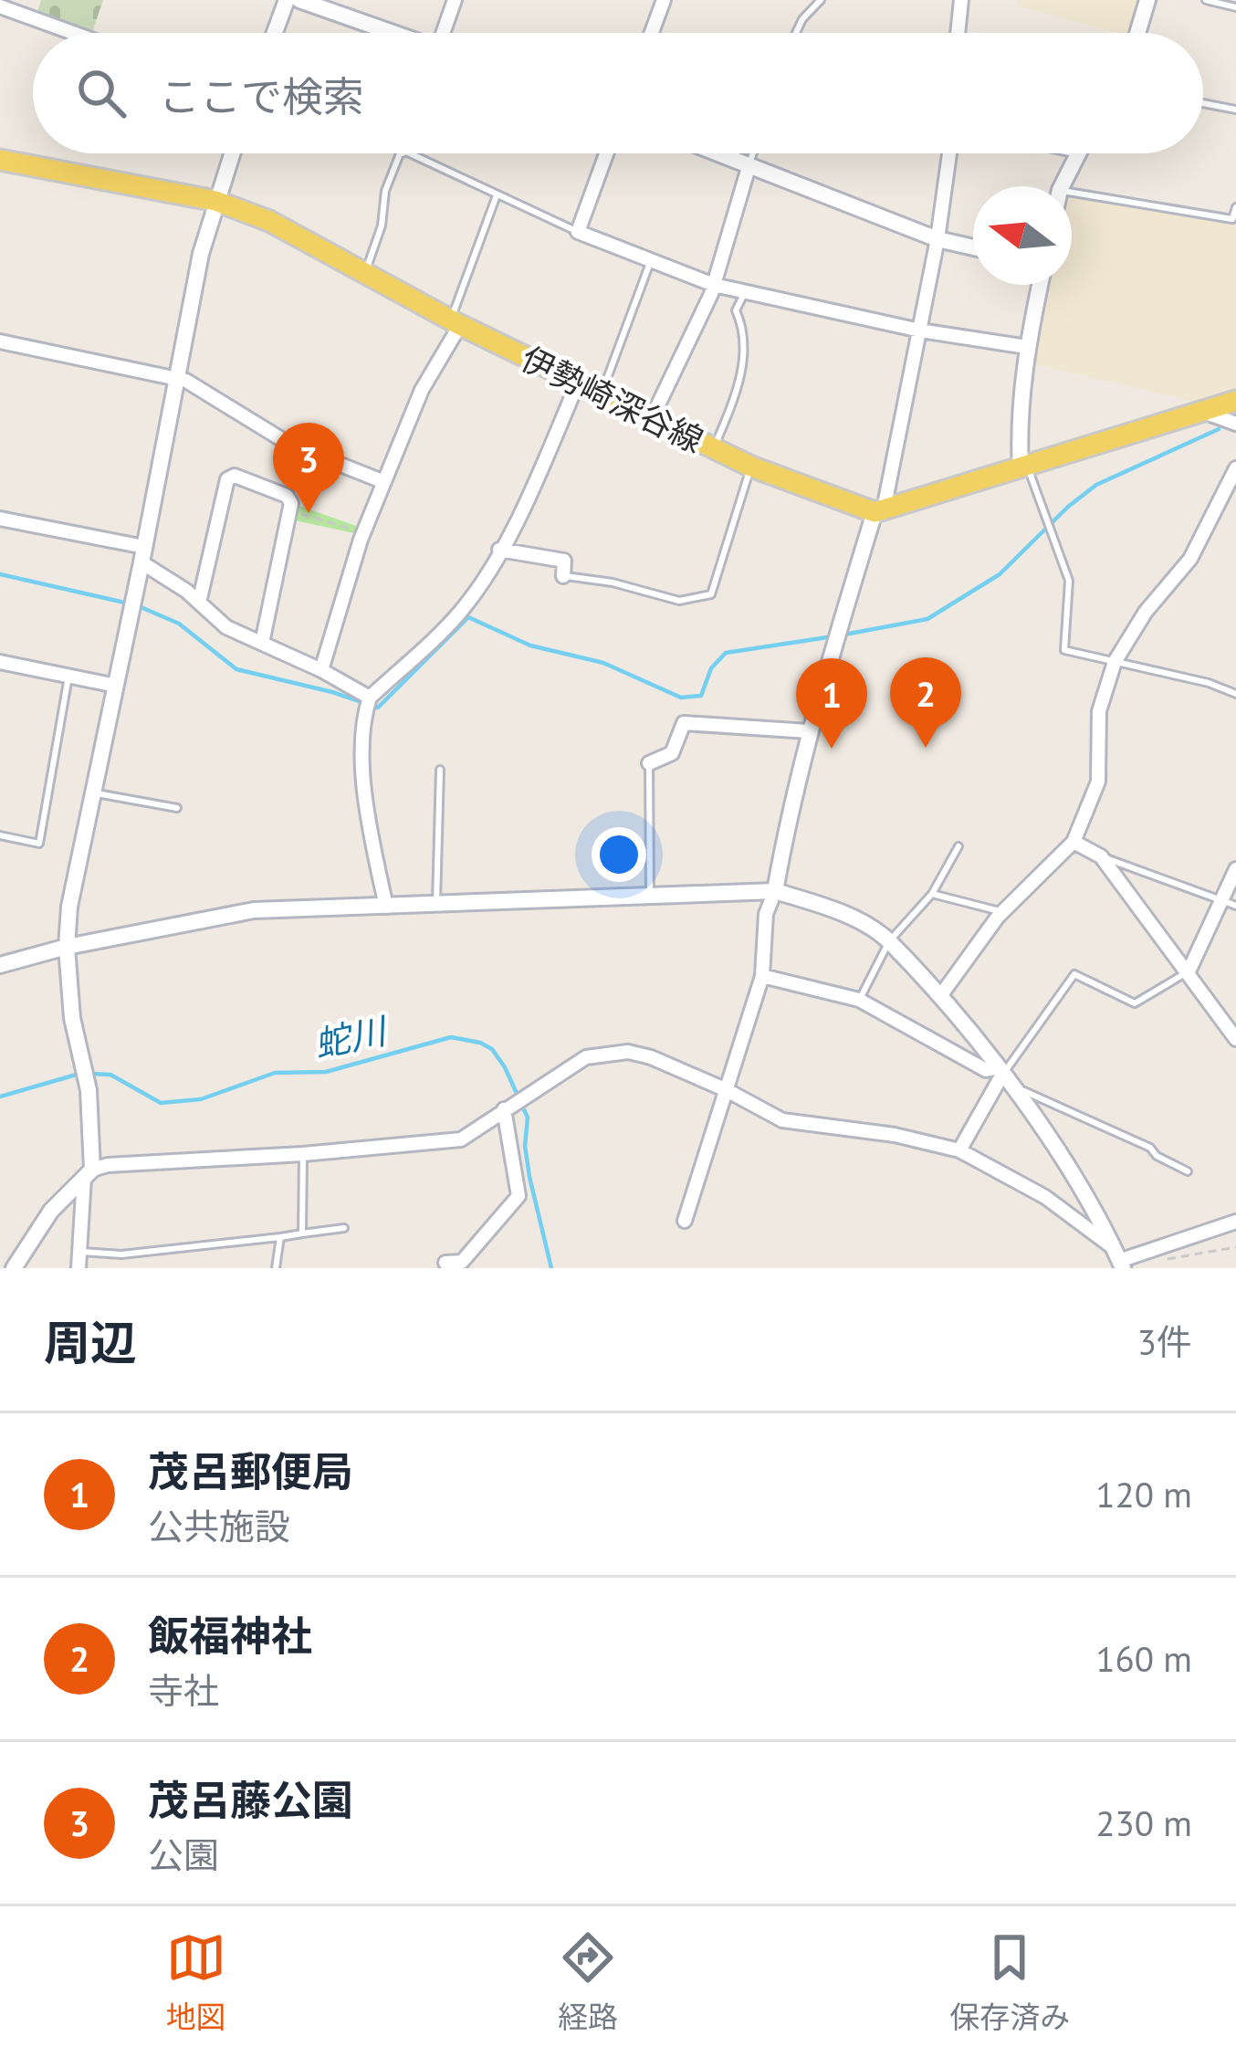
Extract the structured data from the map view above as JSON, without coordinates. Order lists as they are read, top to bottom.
{
  "streets": {
    "main road": ["伊勢崎深谷線"]
  },
  "water": ["蛇川"],
  "north": "left",
  "page": {
    "search": "ここで検索",
    "pins": ["3", "2", "1"],
    "heading": ["周辺", "3件"],
    "list": [
      {
        "mark": "1",
        "name": "茂呂郵便局",
        "note": "公共施設",
        "value": "120 m"
      },
      {
        "mark": "2",
        "name": "飯福神社",
        "note": "寺社",
        "value": "160 m"
      },
      {
        "mark": "3",
        "name": "茂呂藤公園",
        "note": "公園",
        "value": "230 m"
      }
    ],
    "nav": ["地図", "経路", "保存済み"]
  }
}
